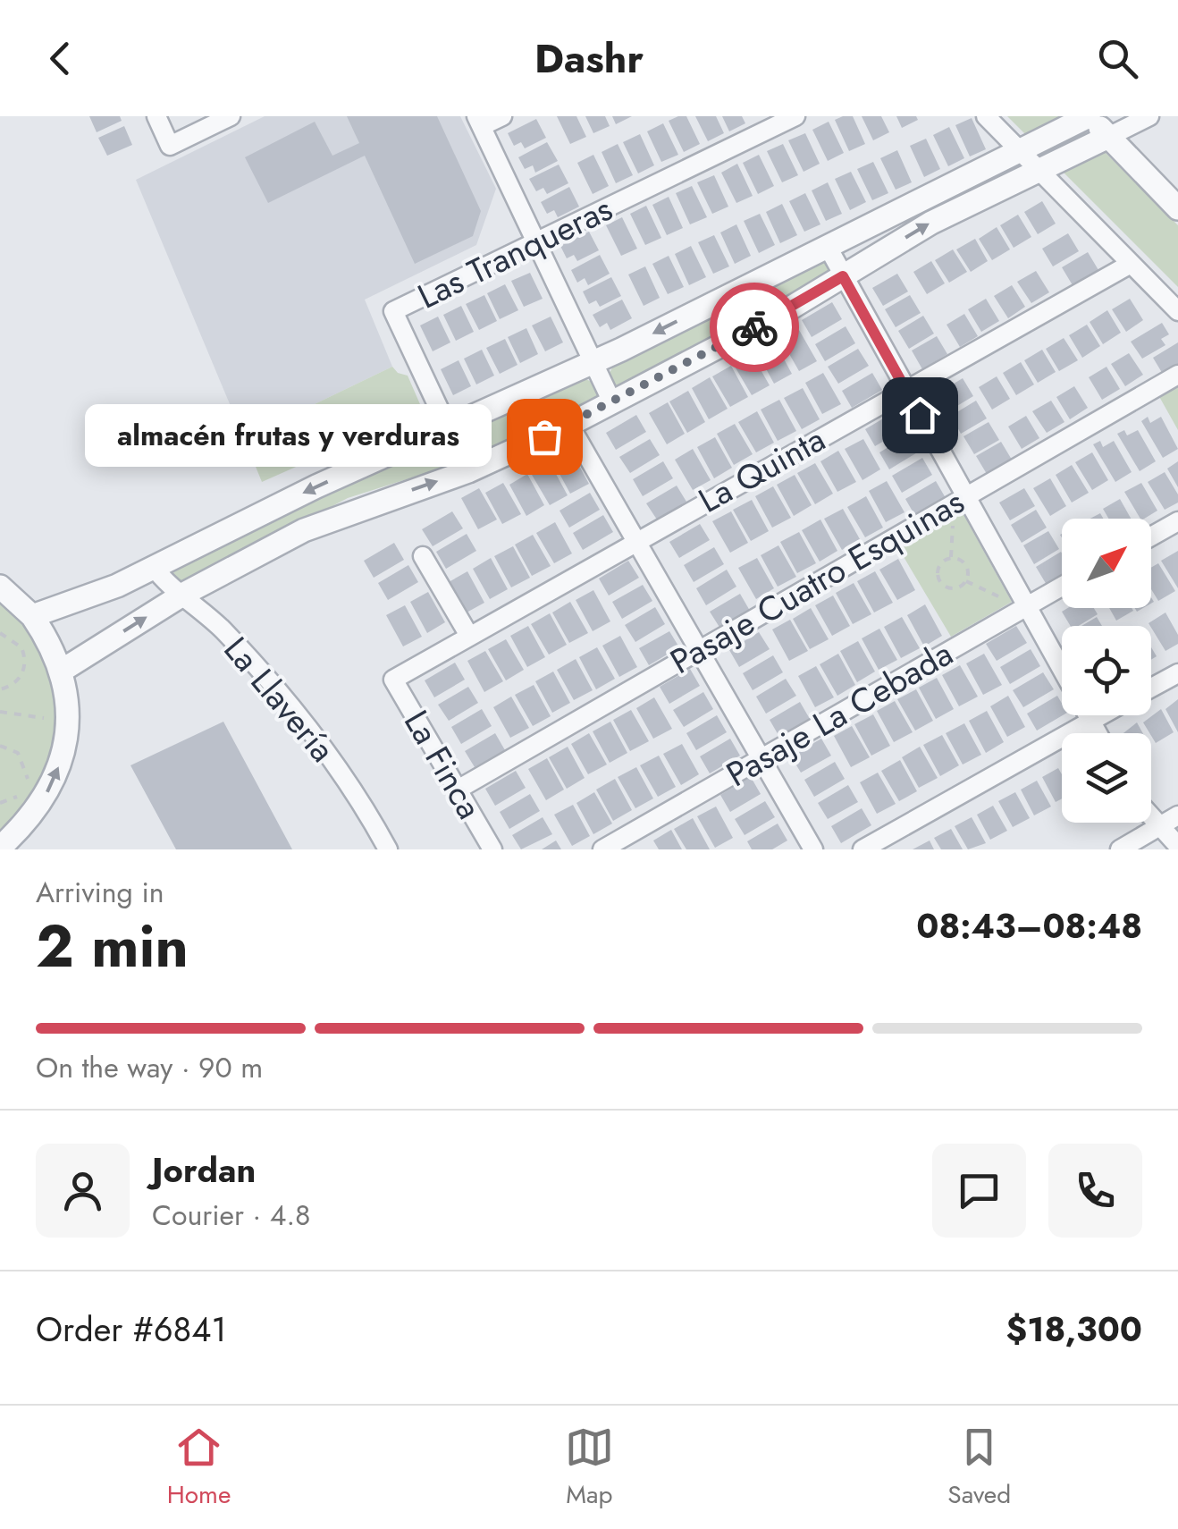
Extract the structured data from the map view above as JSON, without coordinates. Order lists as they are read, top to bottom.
{
  "streets": {
    "street": [
      "Las Tranqueras",
      "La Quinta",
      "Pasaje Cuatro Esquinas",
      "La Llavería",
      "Pasaje La Cebada",
      "La Finca"
    ]
  },
  "crossings": [
    ["La Quinta", "La Finca"],
    ["Pasaje Cuatro Esquinas", "La Finca"]
  ],
  "places": ["almacén frutas y verduras"],
  "north": "top right",
  "page": {
    "header": "Dashr",
    "bubble": "almacén frutas y verduras",
    "heading": ["2 min", "Arriving in", "08:43–08:48"],
    "panel": [
      "Jordan",
      "Courier · 4.8",
      "Order #6841",
      "$18,300"
    ],
    "bar": "On the way · 90 m",
    "tabs": ["Home", "Map", "Saved"]
  }
}
